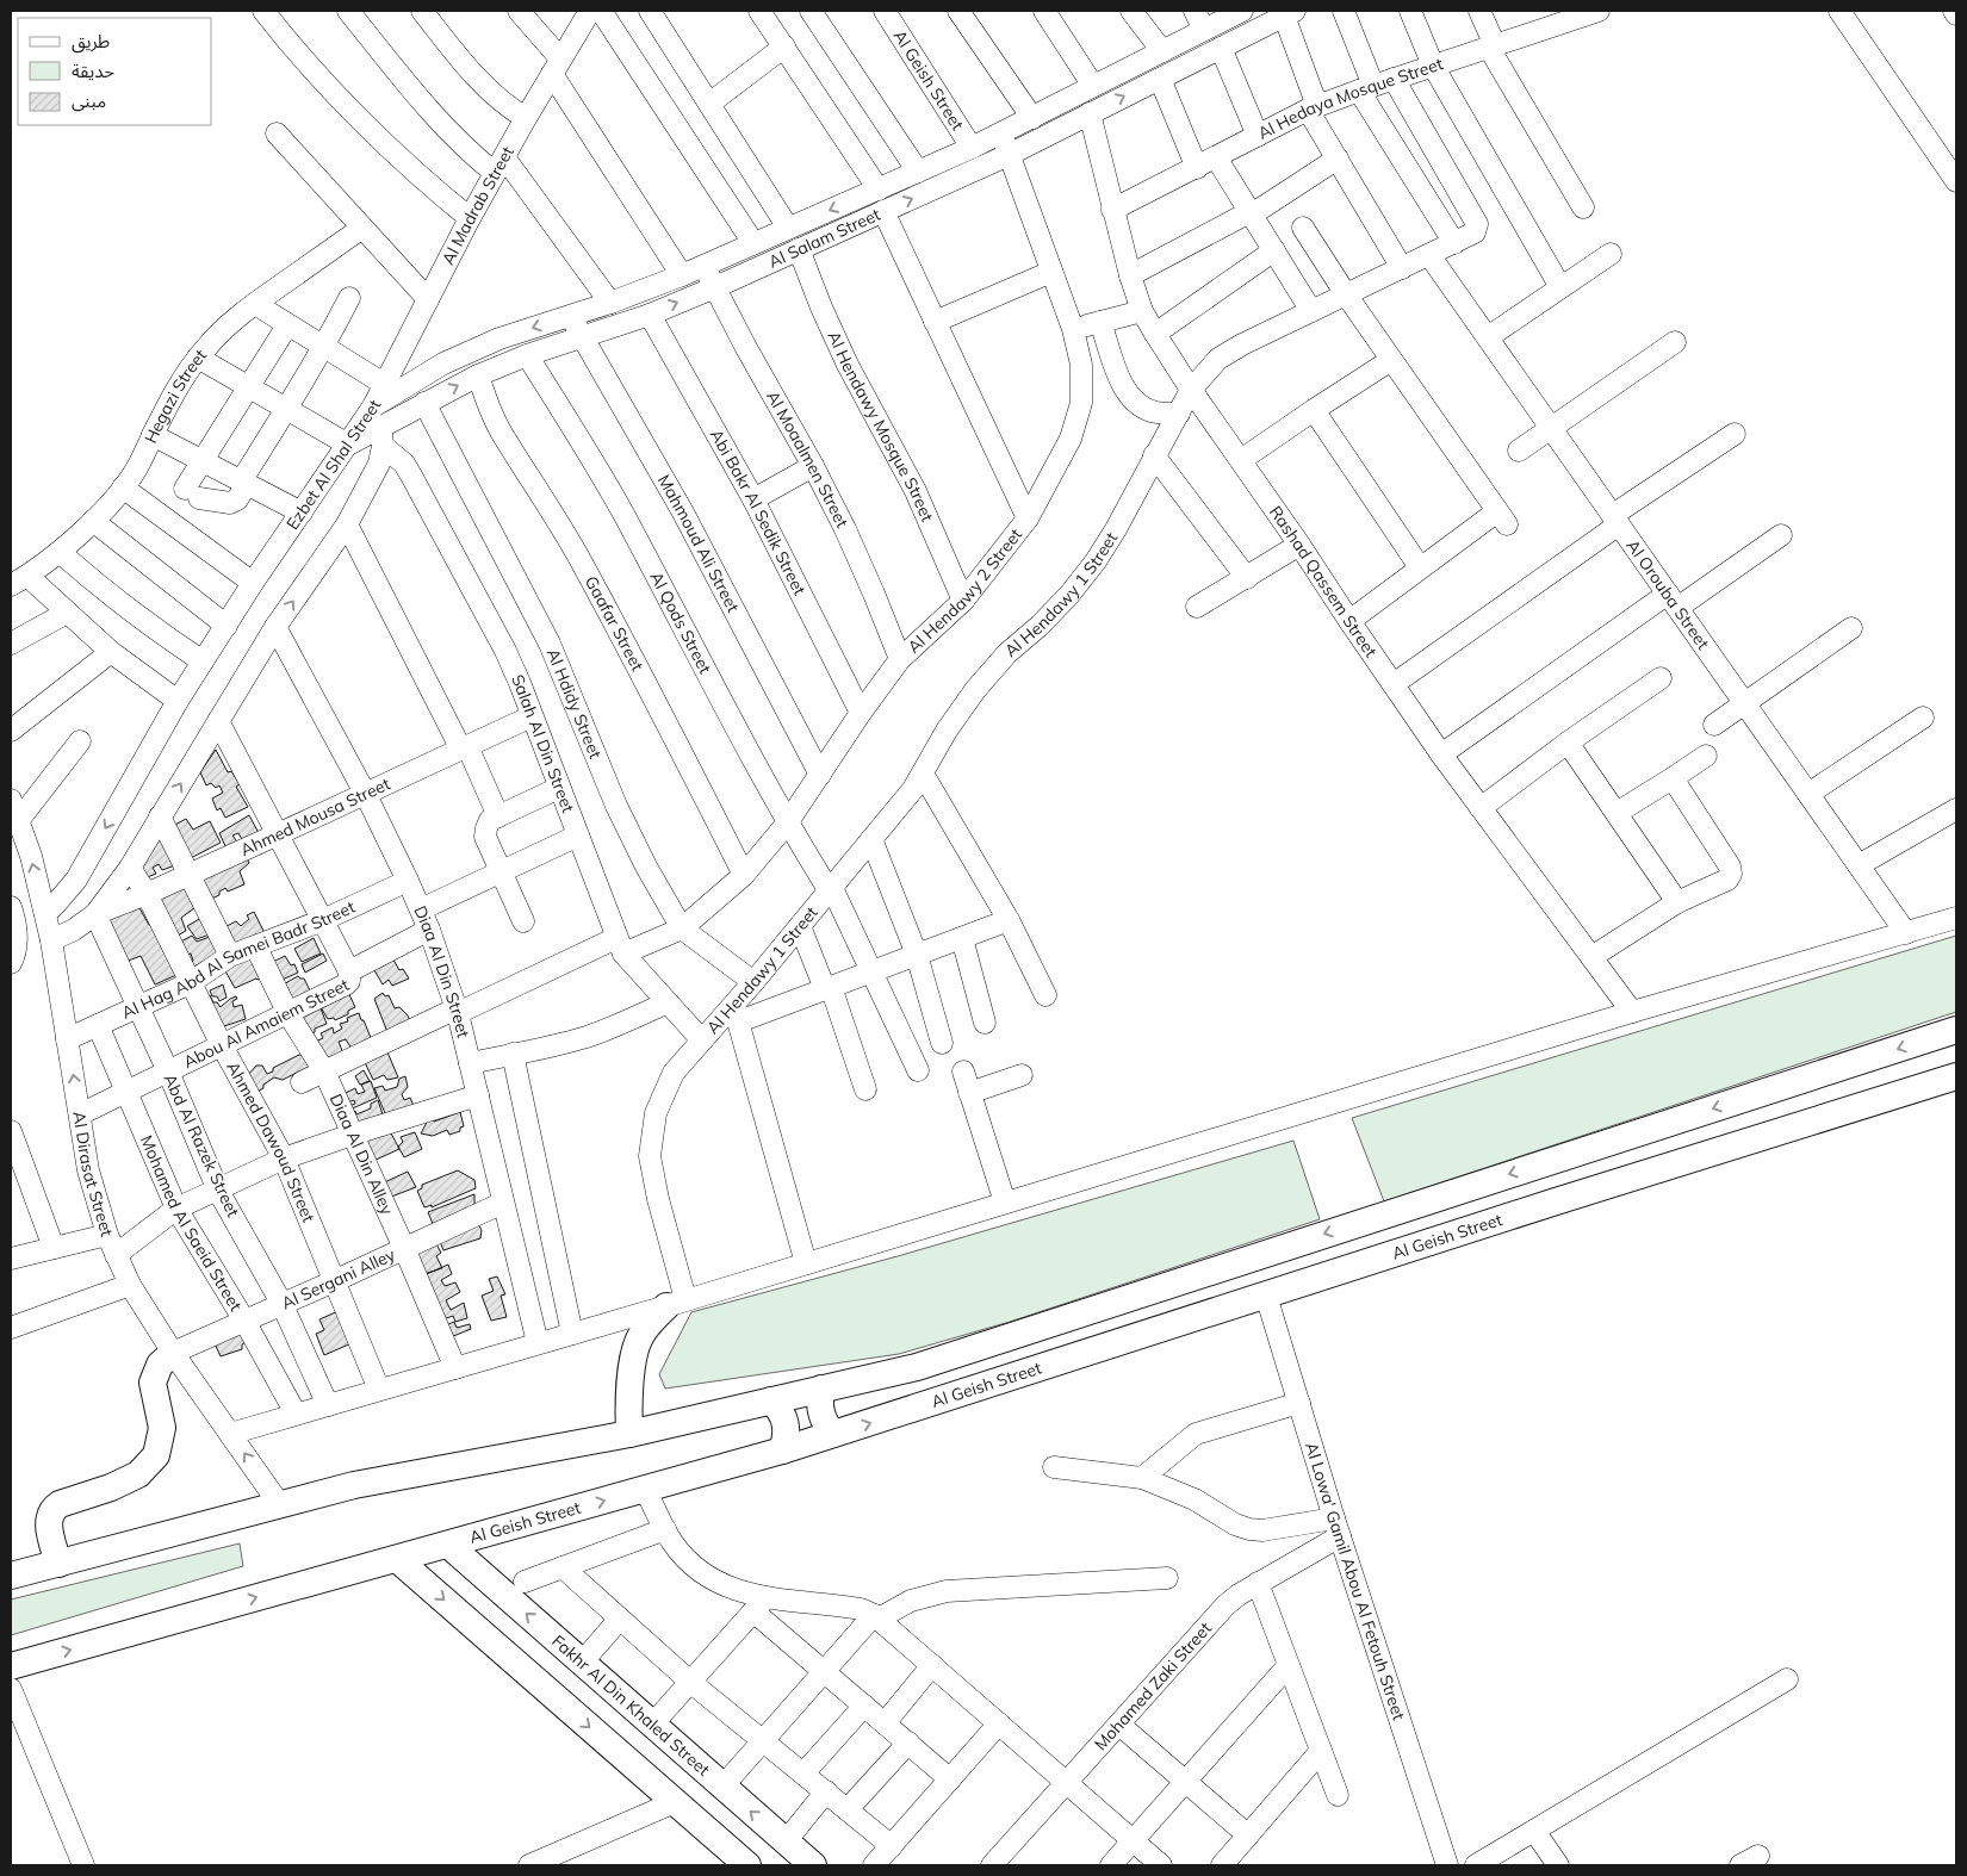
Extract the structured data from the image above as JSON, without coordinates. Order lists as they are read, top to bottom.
{
  "streets": {
    "main road": ["Al Geish Street", "Fakhr Al Din Khaled Street"],
    "street": [
      "Al Hedaya Mosque Street",
      "Al Madrab Street",
      "Al Salam Street",
      "Hegazi Street",
      "Al Hendawy Mosque Street",
      "Al Moaalmen Street",
      "Ezbet Al Shal Street",
      "Abi Bakr Al Sedik Street",
      "Mahmoud Ali Street",
      "Rashad Qassem Street",
      "Al Hendawy 2 Street",
      "Al Hendawy 1 Street",
      "Al Orouba Street",
      "Al Qods Street",
      "Gaafar Street",
      "Al Hdidy Street",
      "Salah Al Din Street",
      "Ahmed Mousa Street",
      "Al Hag Abd Al Samei Badr Street",
      "Diaa Al Din Street",
      "Abou Al Amaiem Street",
      "Ahmed Dawoud Street",
      "Abd Al Razek Street",
      "Diaa Al Din Alley",
      "Al Dirasat Street",
      "Mohamed Al Saeid Street",
      "Al Sergani Alley",
      "Al Lowa' Gamil Abou Al Fetouh Street",
      "Mohamed Zaki Street"
    ]
  },
  "crossings": [
    ["Al Geish Street", "Al Salam Street"],
    ["Al Geish Street", "Al Lowa' Gamil Abou Al Fetouh Street"],
    ["Al Geish Street", "Fakhr Al Din Khaled Street"],
    ["Al Hedaya Mosque Street", "Rashad Qassem Street"],
    ["Al Hedaya Mosque Street", "Al Hendawy 1 Street"],
    ["Al Madrab Street", "Al Salam Street"],
    ["Al Madrab Street", "Ezbet Al Shal Street"],
    ["Al Salam Street", "Al Hendawy Mosque Street"],
    ["Al Salam Street", "Al Moaalmen Street"],
    ["Al Salam Street", "Ezbet Al Shal Street"],
    ["Al Salam Street", "Abi Bakr Al Sedik Street"],
    ["Al Salam Street", "Mahmoud Ali Street"],
    ["Al Salam Street", "Rashad Qassem Street"],
    ["Al Salam Street", "Al Hendawy 2 Street"],
    ["Al Salam Street", "Al Qods Street"],
    ["Al Salam Street", "Gaafar Street"],
    ["Al Salam Street", "Al Hdidy Street"],
    ["Al Salam Street", "Salah Al Din Street"],
    ["Al Hendawy Mosque Street", "Al Hendawy 2 Street"],
    ["Al Moaalmen Street", "Al Hendawy 2 Street"],
    ["Ezbet Al Shal Street", "Salah Al Din Street"],
    ["Ezbet Al Shal Street", "Ahmed Mousa Street"],
    ["Ezbet Al Shal Street", "Diaa Al Din Street"],
    ["Ezbet Al Shal Street", "Abou Al Amaiem Street"],
    ["Ezbet Al Shal Street", "Ahmed Dawoud Street"],
    ["Ezbet Al Shal Street", "Abd Al Razek Street"],
    ["Ezbet Al Shal Street", "Al Dirasat Street"],
    ["Abi Bakr Al Sedik Street", "Al Hendawy 2 Street"],
    ["Mahmoud Ali Street", "Al Hendawy 2 Street"],
    ["Rashad Qassem Street", "Al Hendawy 1 Street"],
    ["Al Hendawy 2 Street", "Al Qods Street"],
    ["Al Hendawy 2 Street", "Gaafar Street"],
    ["Al Hendawy 2 Street", "Al Hdidy Street"],
    ["Al Hendawy 2 Street", "Salah Al Din Street"],
    ["Al Hendawy 2 Street", "Diaa Al Din Street"],
    ["Al Hendawy 2 Street", "Diaa Al Din Alley"],
    ["Al Hendawy 1 Street", "Al Orouba Street"],
    ["Al Hendawy 1 Street", "Al Qods Street"],
    ["Al Hendawy 1 Street", "Al Hdidy Street"],
    ["Al Hendawy 1 Street", "Salah Al Din Street"],
    ["Salah Al Din Street", "Ahmed Mousa Street"],
    ["Ahmed Mousa Street", "Diaa Al Din Street"],
    ["Ahmed Mousa Street", "Abou Al Amaiem Street"],
    ["Ahmed Mousa Street", "Ahmed Dawoud Street"],
    ["Ahmed Mousa Street", "Abd Al Razek Street"],
    ["Al Hag Abd Al Samei Badr Street", "Diaa Al Din Street"],
    ["Al Hag Abd Al Samei Badr Street", "Abou Al Amaiem Street"],
    ["Al Hag Abd Al Samei Badr Street", "Ahmed Dawoud Street"],
    ["Al Hag Abd Al Samei Badr Street", "Abd Al Razek Street"],
    ["Al Hag Abd Al Samei Badr Street", "Diaa Al Din Alley"],
    ["Al Hag Abd Al Samei Badr Street", "Al Dirasat Street"],
    ["Al Hag Abd Al Samei Badr Street", "Mohamed Al Saeid Street"],
    ["Diaa Al Din Street", "Al Sergani Alley"],
    ["Abou Al Amaiem Street", "Ahmed Dawoud Street"],
    ["Abou Al Amaiem Street", "Abd Al Razek Street"],
    ["Abou Al Amaiem Street", "Diaa Al Din Alley"],
    ["Abou Al Amaiem Street", "Al Dirasat Street"],
    ["Abou Al Amaiem Street", "Mohamed Al Saeid Street"],
    ["Ahmed Dawoud Street", "Al Sergani Alley"],
    ["Abd Al Razek Street", "Al Sergani Alley"],
    ["Diaa Al Din Alley", "Al Sergani Alley"],
    ["Al Dirasat Street", "Al Sergani Alley"],
    ["Mohamed Al Saeid Street", "Al Sergani Alley"],
    ["Al Lowa' Gamil Abou Al Fetouh Street", "Mohamed Zaki Street"]
  ],
  "legend": ["طريق", "حديقة", "مبنى"]
}
